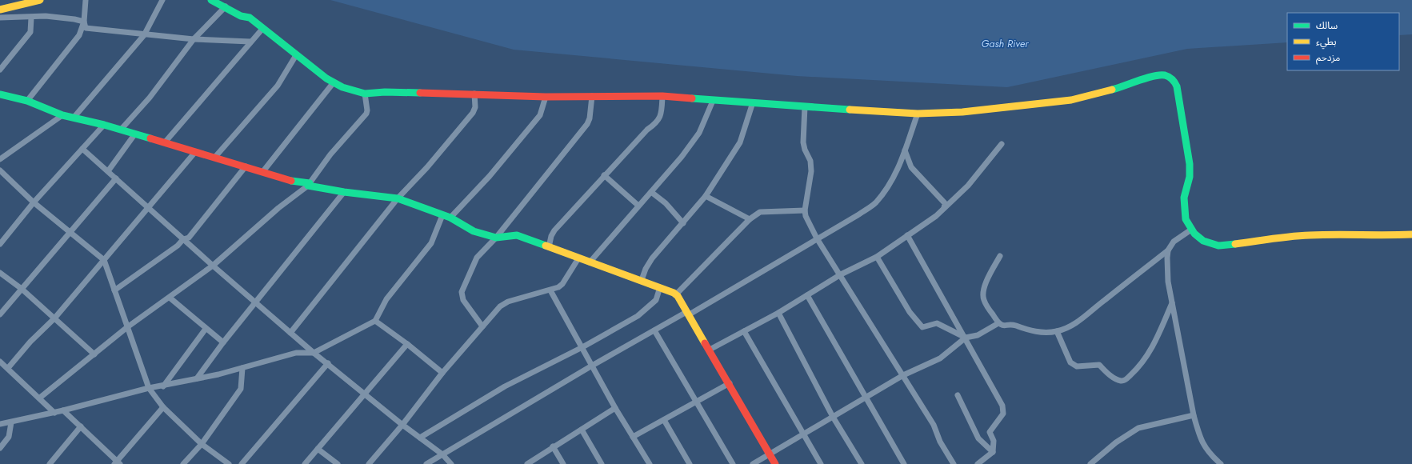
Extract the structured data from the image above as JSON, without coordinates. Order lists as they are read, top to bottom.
{
  "water": ["Gash River"],
  "legend": ["سالك", "بطيء", "مزدحم"]
}
